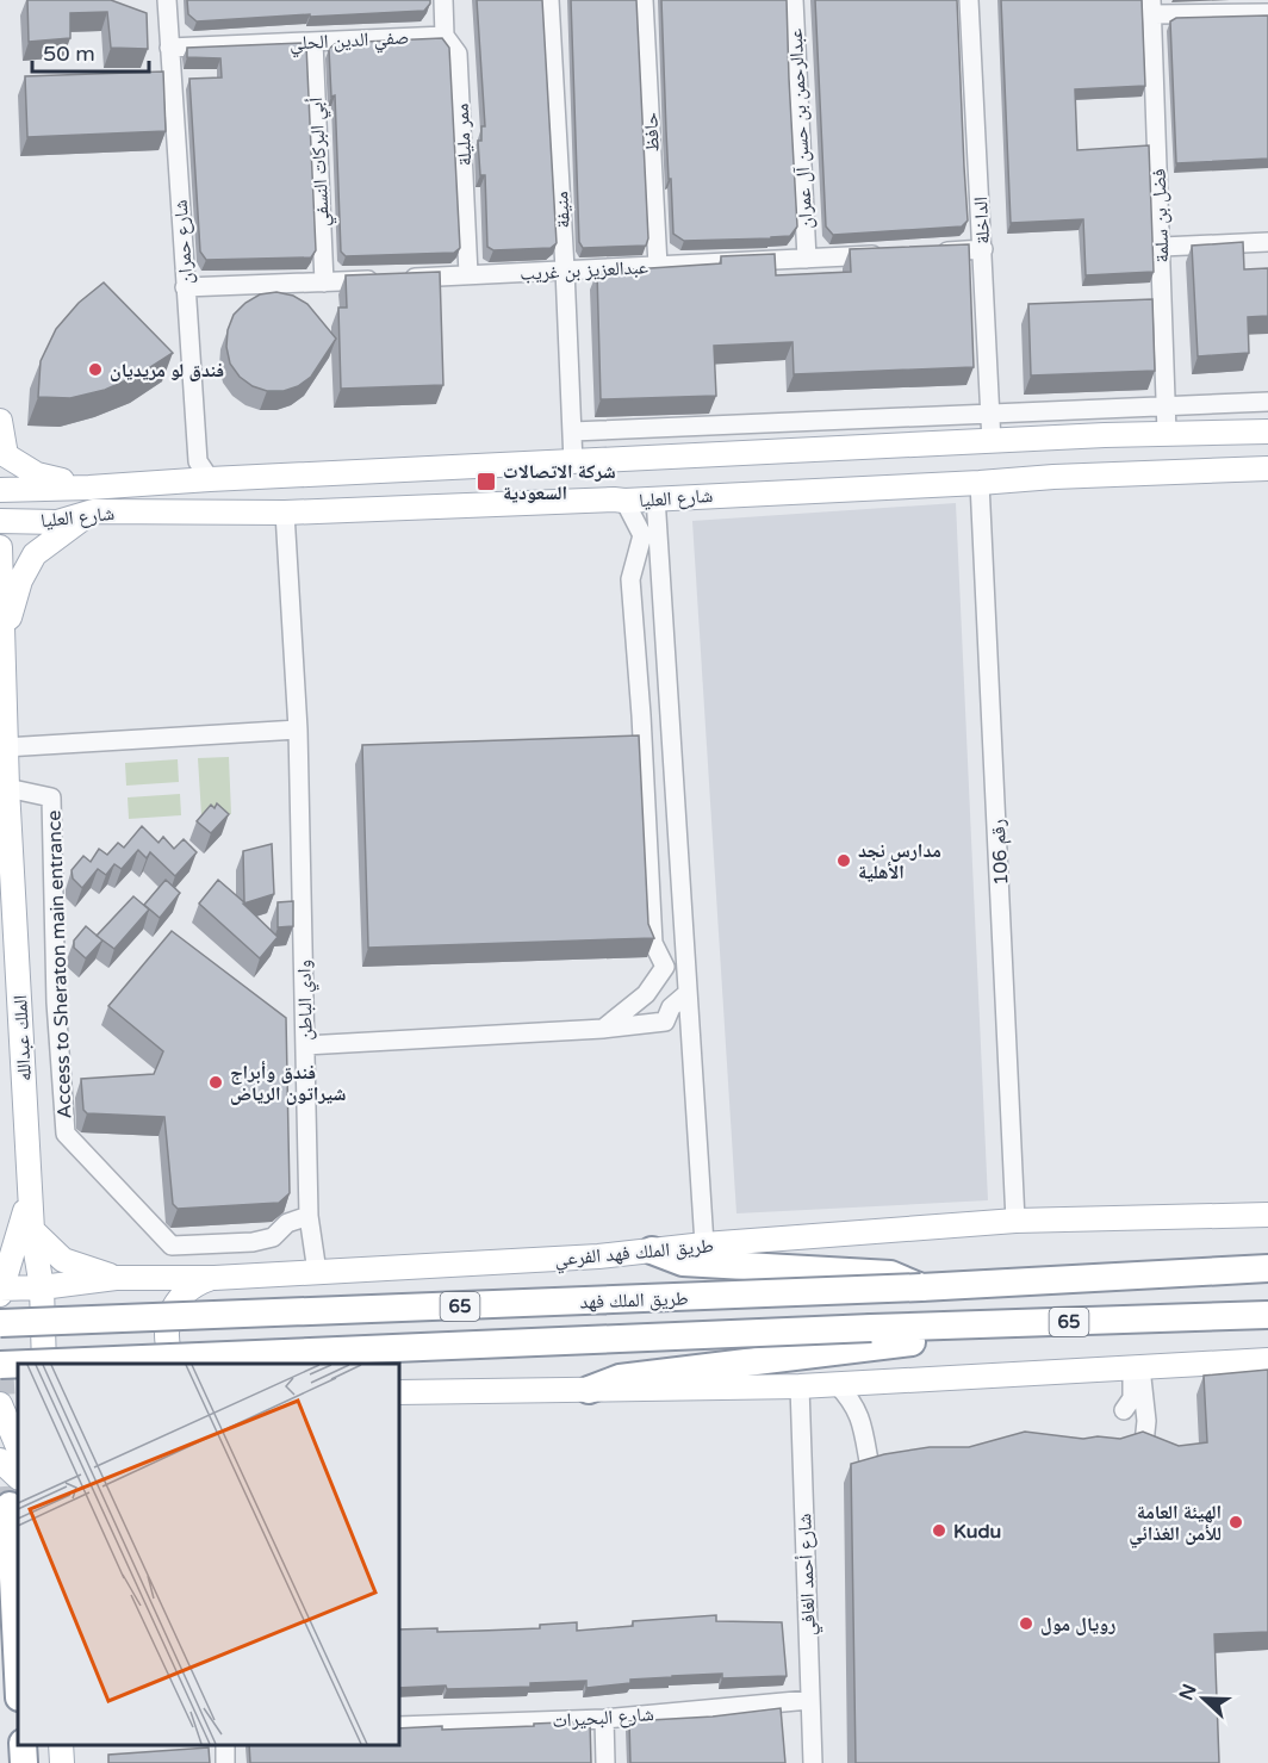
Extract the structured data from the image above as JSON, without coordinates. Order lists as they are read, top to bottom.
{
  "streets": {
    "highway": ["طريق الملك فهد", "65"],
    "main road": ["شارع العليا", "الملك عبدالله", "طريق الملك فهد الفرعي"],
    "street": [
      "صفي الدين الحلي",
      "عبدالرحمن بن حسن آل عمران",
      "حافظ",
      "ممر مليلة",
      "أبي البركات النسفي",
      "منيفة",
      "فضل بن سلمة",
      "الداخلة",
      "شارع حمران",
      "عبدالعزيز بن غريب",
      "رقم 106",
      "Access to Sheraton main entrance",
      "وادي الباطن",
      "شارع أحمد الغافي",
      "شارع البحيرات"
    ]
  },
  "crossings": [
    ["صفي الدين الحلي", "ممر مليلة"],
    ["صفي الدين الحلي", "أبي البركات النسفي"],
    ["صفي الدين الحلي", "شارع حمران"],
    ["عبدالرحمن بن حسن آل عمران", "عبدالعزيز بن غريب"],
    ["حافظ", "عبدالعزيز بن غريب"],
    ["ممر مليلة", "عبدالعزيز بن غريب"],
    ["أبي البركات النسفي", "عبدالعزيز بن غريب"],
    ["منيفة", "عبدالعزيز بن غريب"],
    ["منيفة", "شارع العليا"],
    ["فضل بن سلمة", "شارع العليا"],
    ["الداخلة", "شارع العليا"],
    ["شارع حمران", "عبدالعزيز بن غريب"],
    ["شارع حمران", "شارع العليا"],
    ["شارع العليا", "رقم 106"],
    ["شارع العليا", "وادي الباطن"],
    ["رقم 106", "طريق الملك فهد الفرعي"],
    ["Access to Sheraton main entrance", "وادي الباطن"],
    ["Access to Sheraton main entrance", "الملك عبدالله"],
    ["وادي الباطن", "طريق الملك فهد الفرعي"],
    ["الملك عبدالله", "طريق الملك فهد الفرعي"],
    ["شارع أحمد الغافي", "شارع البحيرات"]
  ],
  "places": {
    "other": [
      "فندق لو مريديان",
      "مدارس نجد الأهلية",
      "فندق وأبراج شيراتون الرياض",
      "الهيئة العامة للأمن الغذائي",
      "Kudu",
      "رويال مول"
    ],
    "transit": ["شركة الاتصالات السعودية"]
  },
  "scale_bar": "50 m",
  "north": "left"
}
